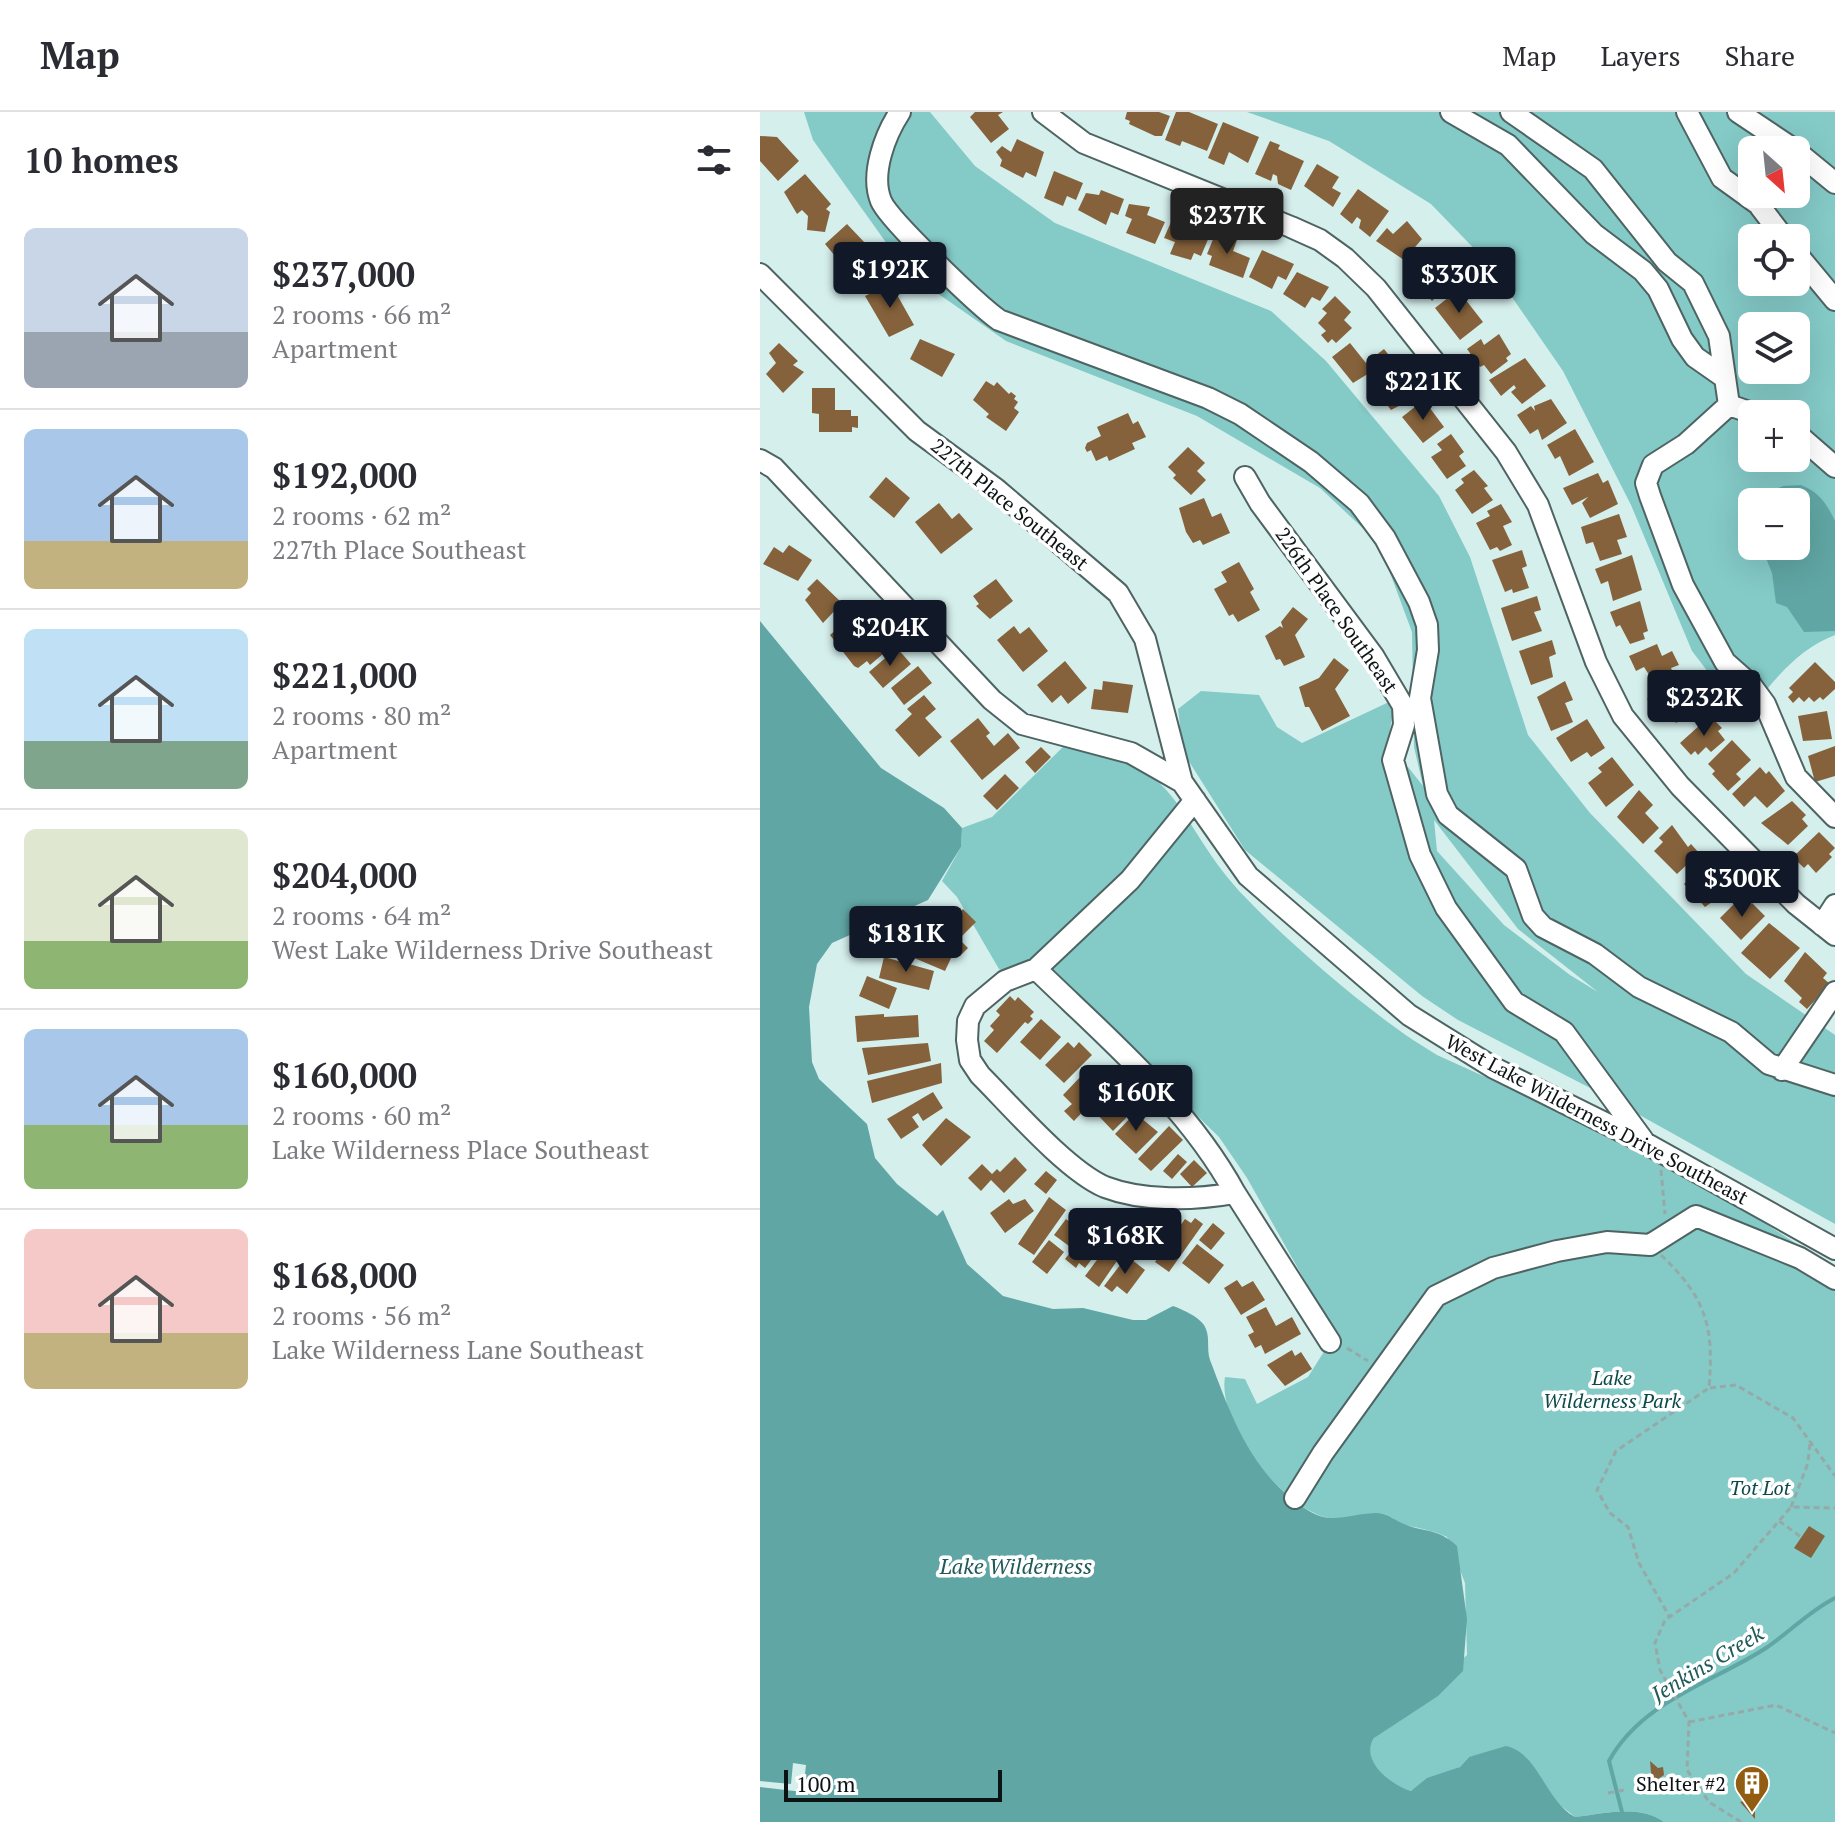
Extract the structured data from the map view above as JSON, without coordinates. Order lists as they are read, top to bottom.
{
  "streets": {
    "street": ["227th Place Southeast", "226th Place Southeast", "West Lake Wilderness Drive Southeast"]
  },
  "crossings": [
    ["227th Place Southeast", "West Lake Wilderness Drive Southeast"],
    ["226th Place Southeast", "West Lake Wilderness Drive Southeast"]
  ],
  "water": ["Lake Wilderness", "Jenkins Creek"],
  "parks": ["Lake Wilderness Park", "Tot Lot"],
  "places": {
    "building": ["Shelter #2"]
  },
  "scale_bar": "100 m",
  "north": "bottom right",
  "page": {
    "header": "Map",
    "nav": ["Map", "Layers", "Share"],
    "heading": "10 homes",
    "map_buttons": ["+", "−"],
    "price": [
      "$237K",
      "$192K",
      "$330K",
      "$221K",
      "$204K",
      "$232K",
      "$300K",
      "$181K",
      "$160K",
      "$168K"
    ],
    "list": [
      {
        "name": "$237,000",
        "note": "2 rooms · 66 m² · Apartment"
      },
      {
        "name": "$192,000",
        "note": "2 rooms · 62 m² · 227th Place Southeast"
      },
      {
        "name": "$221,000",
        "note": "2 rooms · 80 m² · Apartment"
      },
      {
        "name": "$204,000",
        "note": "2 rooms · 64 m² · West Lake Wilderness Drive Southeast"
      },
      {
        "name": "$160,000",
        "note": "2 rooms · 60 m² · Lake Wilderness Place Southeast"
      },
      {
        "name": "$168,000",
        "note": "2 rooms · 56 m² · Lake Wilderness Lane Southeast"
      }
    ],
    "scale": "100 m"
  }
}
